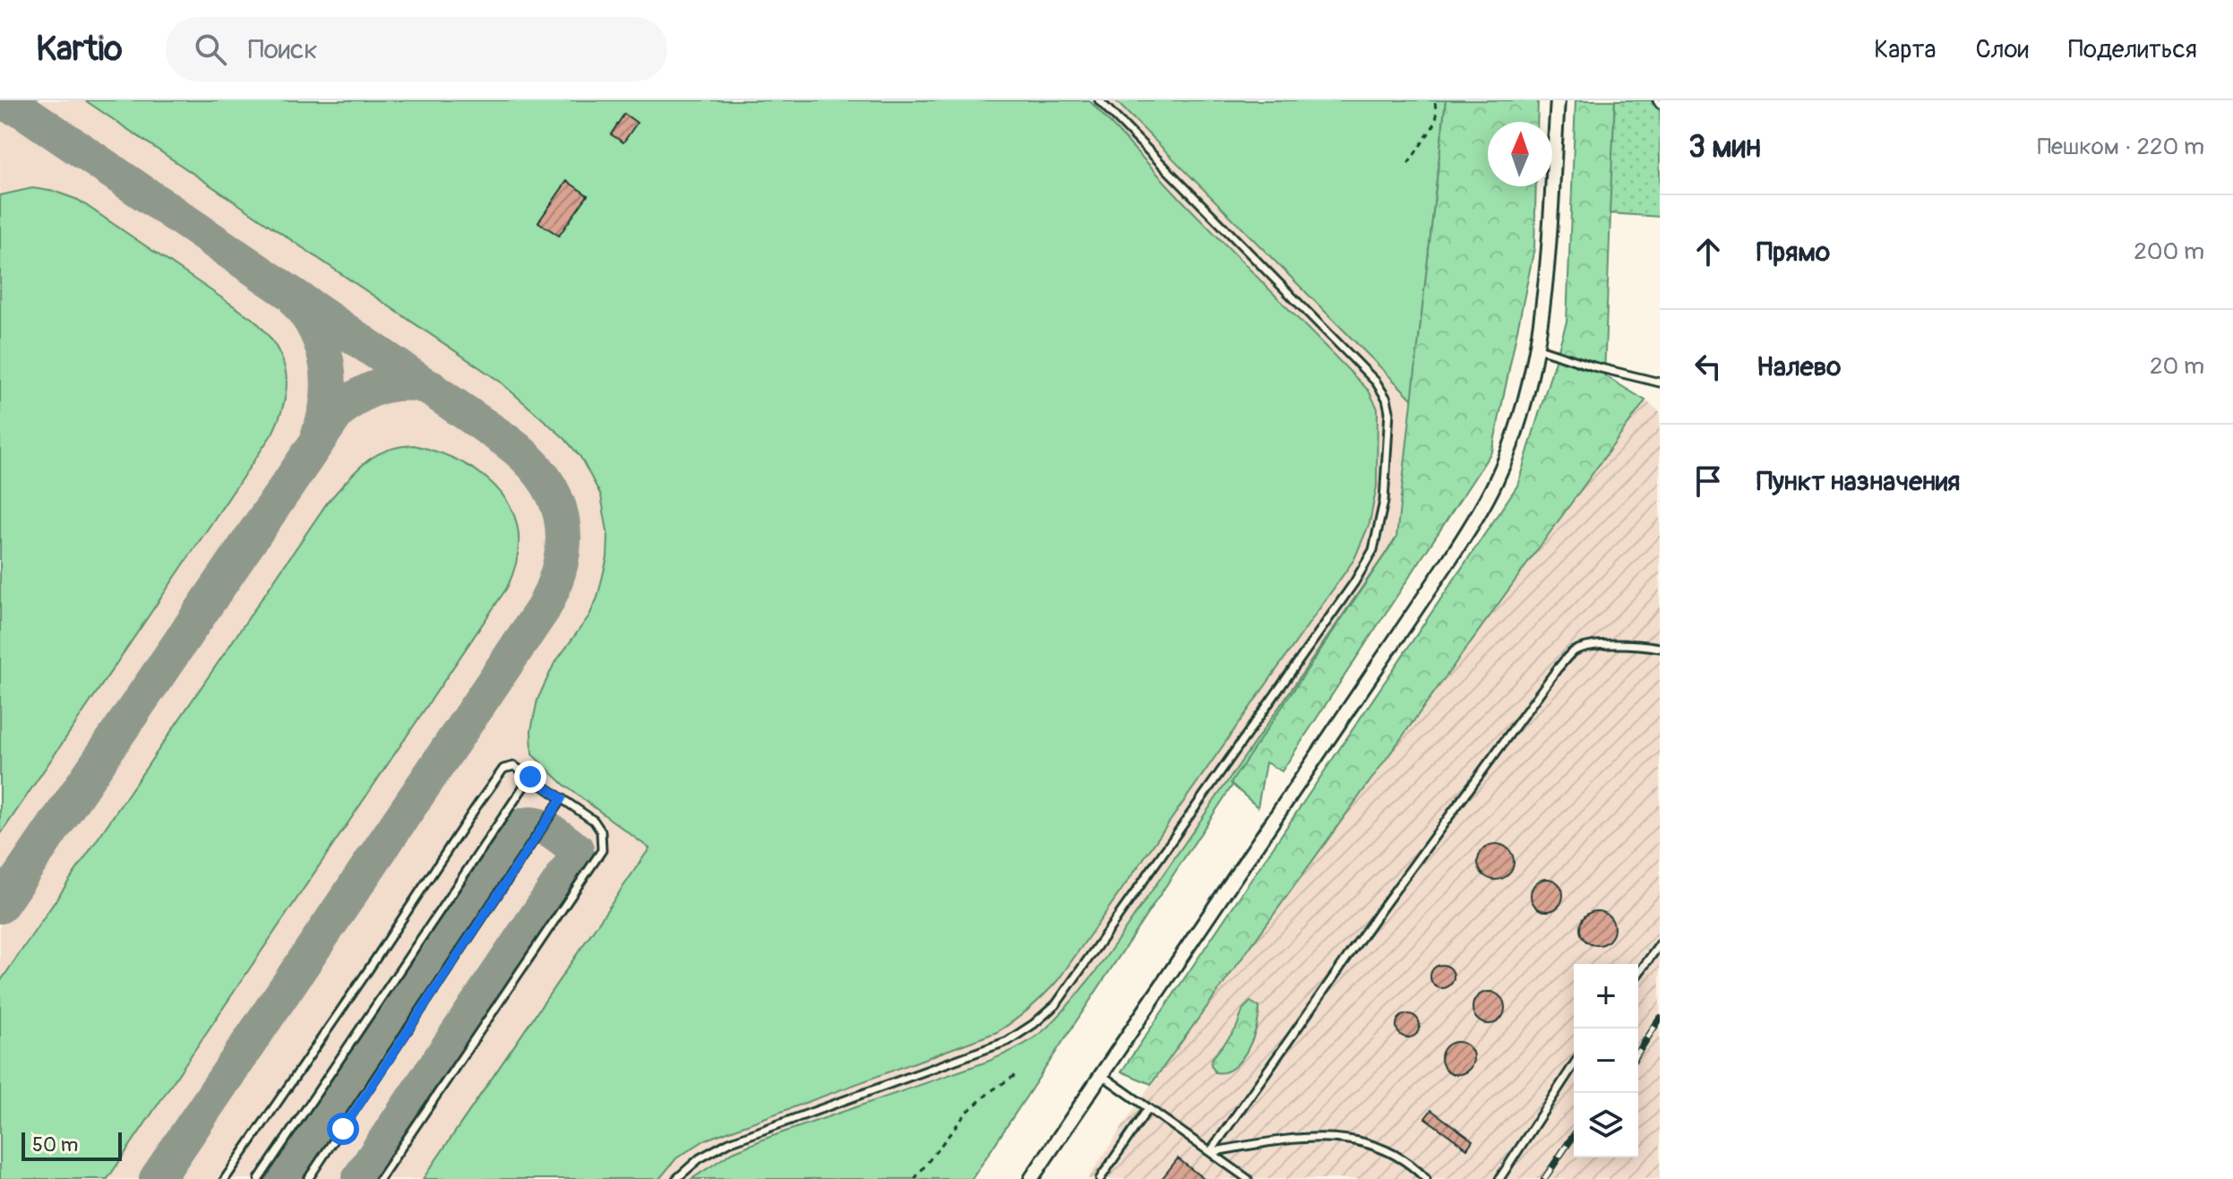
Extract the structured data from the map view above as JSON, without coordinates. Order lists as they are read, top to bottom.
{
  "scale_bar": "50 m",
  "north": "top",
  "page": {
    "header": "Kartio",
    "search": "Поиск",
    "nav": ["Карта", "Слои", "Поделиться"],
    "heading": ["3 мин", "Пешком · 220 m"],
    "list": [
      ["Прямо", "200 m"],
      ["Налево", "20 m"],
      "Пункт назначения"
    ],
    "map_buttons": ["+", "−"],
    "scale": "50 m"
  }
}
